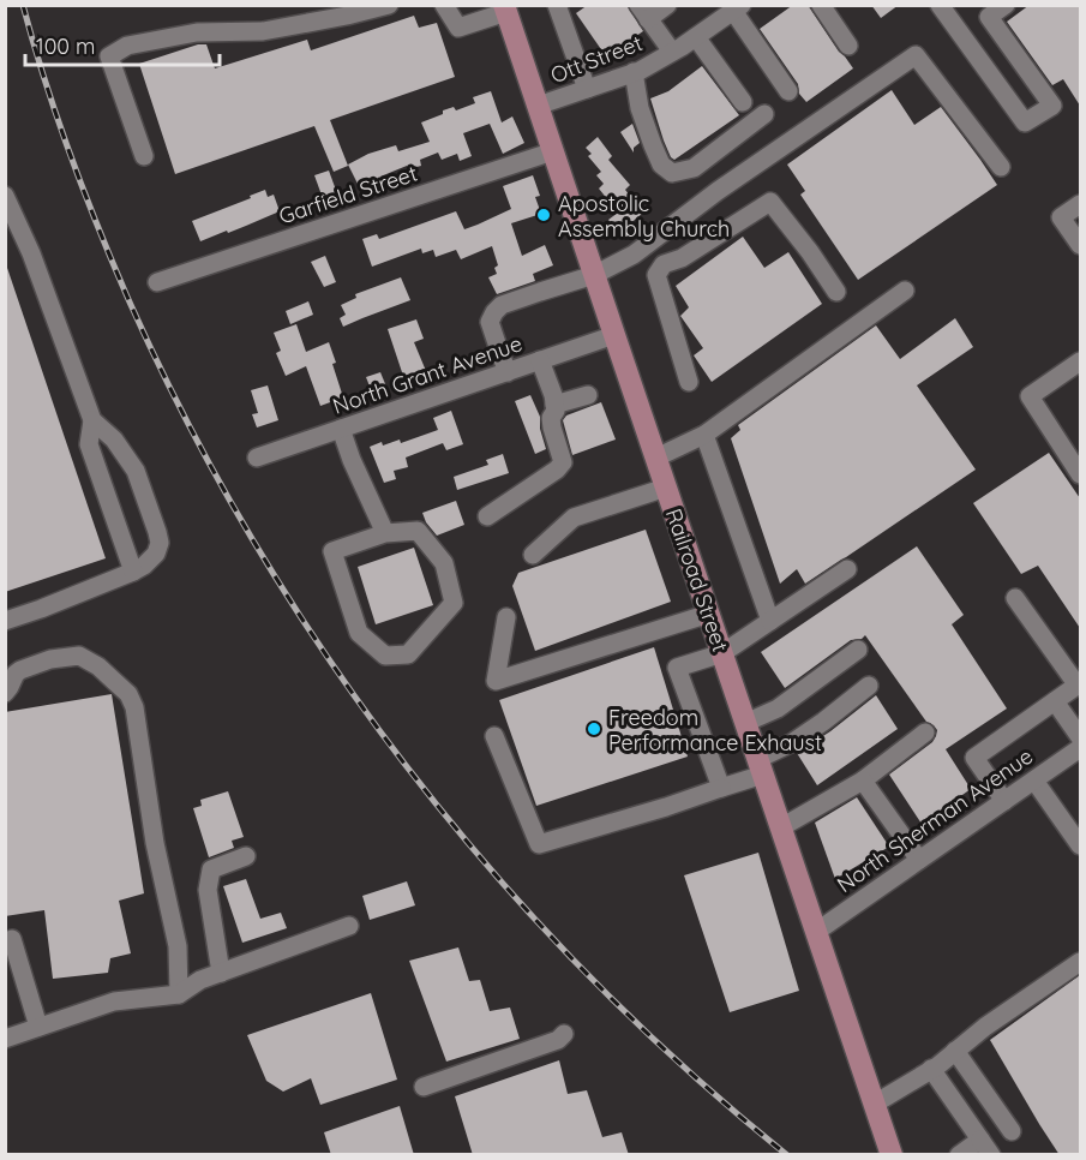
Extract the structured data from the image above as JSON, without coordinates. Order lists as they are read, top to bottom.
{
  "streets": {
    "main road": ["Railroad Street"],
    "street": [
      "Ott Street",
      "Garfield Street",
      "North Grant Avenue",
      "North Sherman Avenue"
    ]
  },
  "crossings": [
    ["Ott Street", "Railroad Street"],
    ["Garfield Street", "Railroad Street"],
    ["North Grant Avenue", "Railroad Street"],
    ["Railroad Street", "North Sherman Avenue"]
  ],
  "places": ["Apostolic Assembly Church", "Freedom Performance Exhaust"],
  "scale_bar": "100 m"
}
